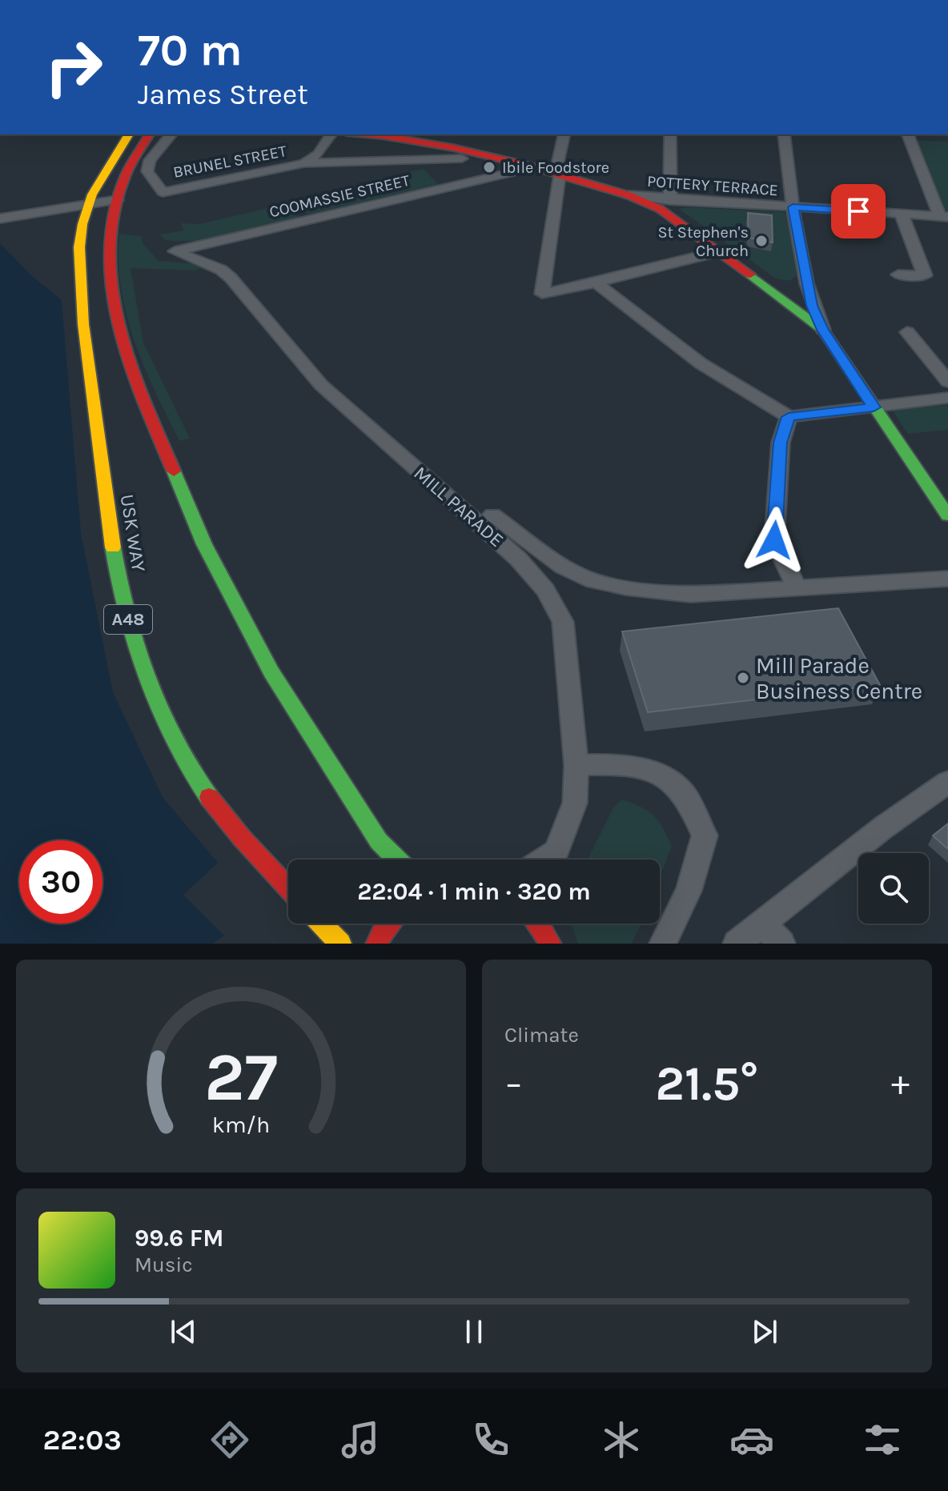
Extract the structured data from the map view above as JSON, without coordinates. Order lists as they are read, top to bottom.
{
  "streets": {
    "main road": ["USK WAY", "A48"],
    "street": [
      "BRUNEL STREET",
      "POTTERY TERRACE",
      "COOMASSIE STREET",
      "MILL PARADE"
    ]
  },
  "crossings": [
    ["COOMASSIE STREET", "MILL PARADE"]
  ],
  "places": ["Ibile Foodstore", "St Stephen's Church", "Mill Parade Business Centre"],
  "page": {
    "turn": ["70 m", "James Street"],
    "limit": "30",
    "trip": "22:04 · 1 min · 320 m",
    "tile": "Climate",
    "heat": ["−", "21.5°", "+"],
    "song": ["99.6 FM", "Music"],
    "tabs": "22:03",
    "gauge": ["27", "km/h"]
  }
}
